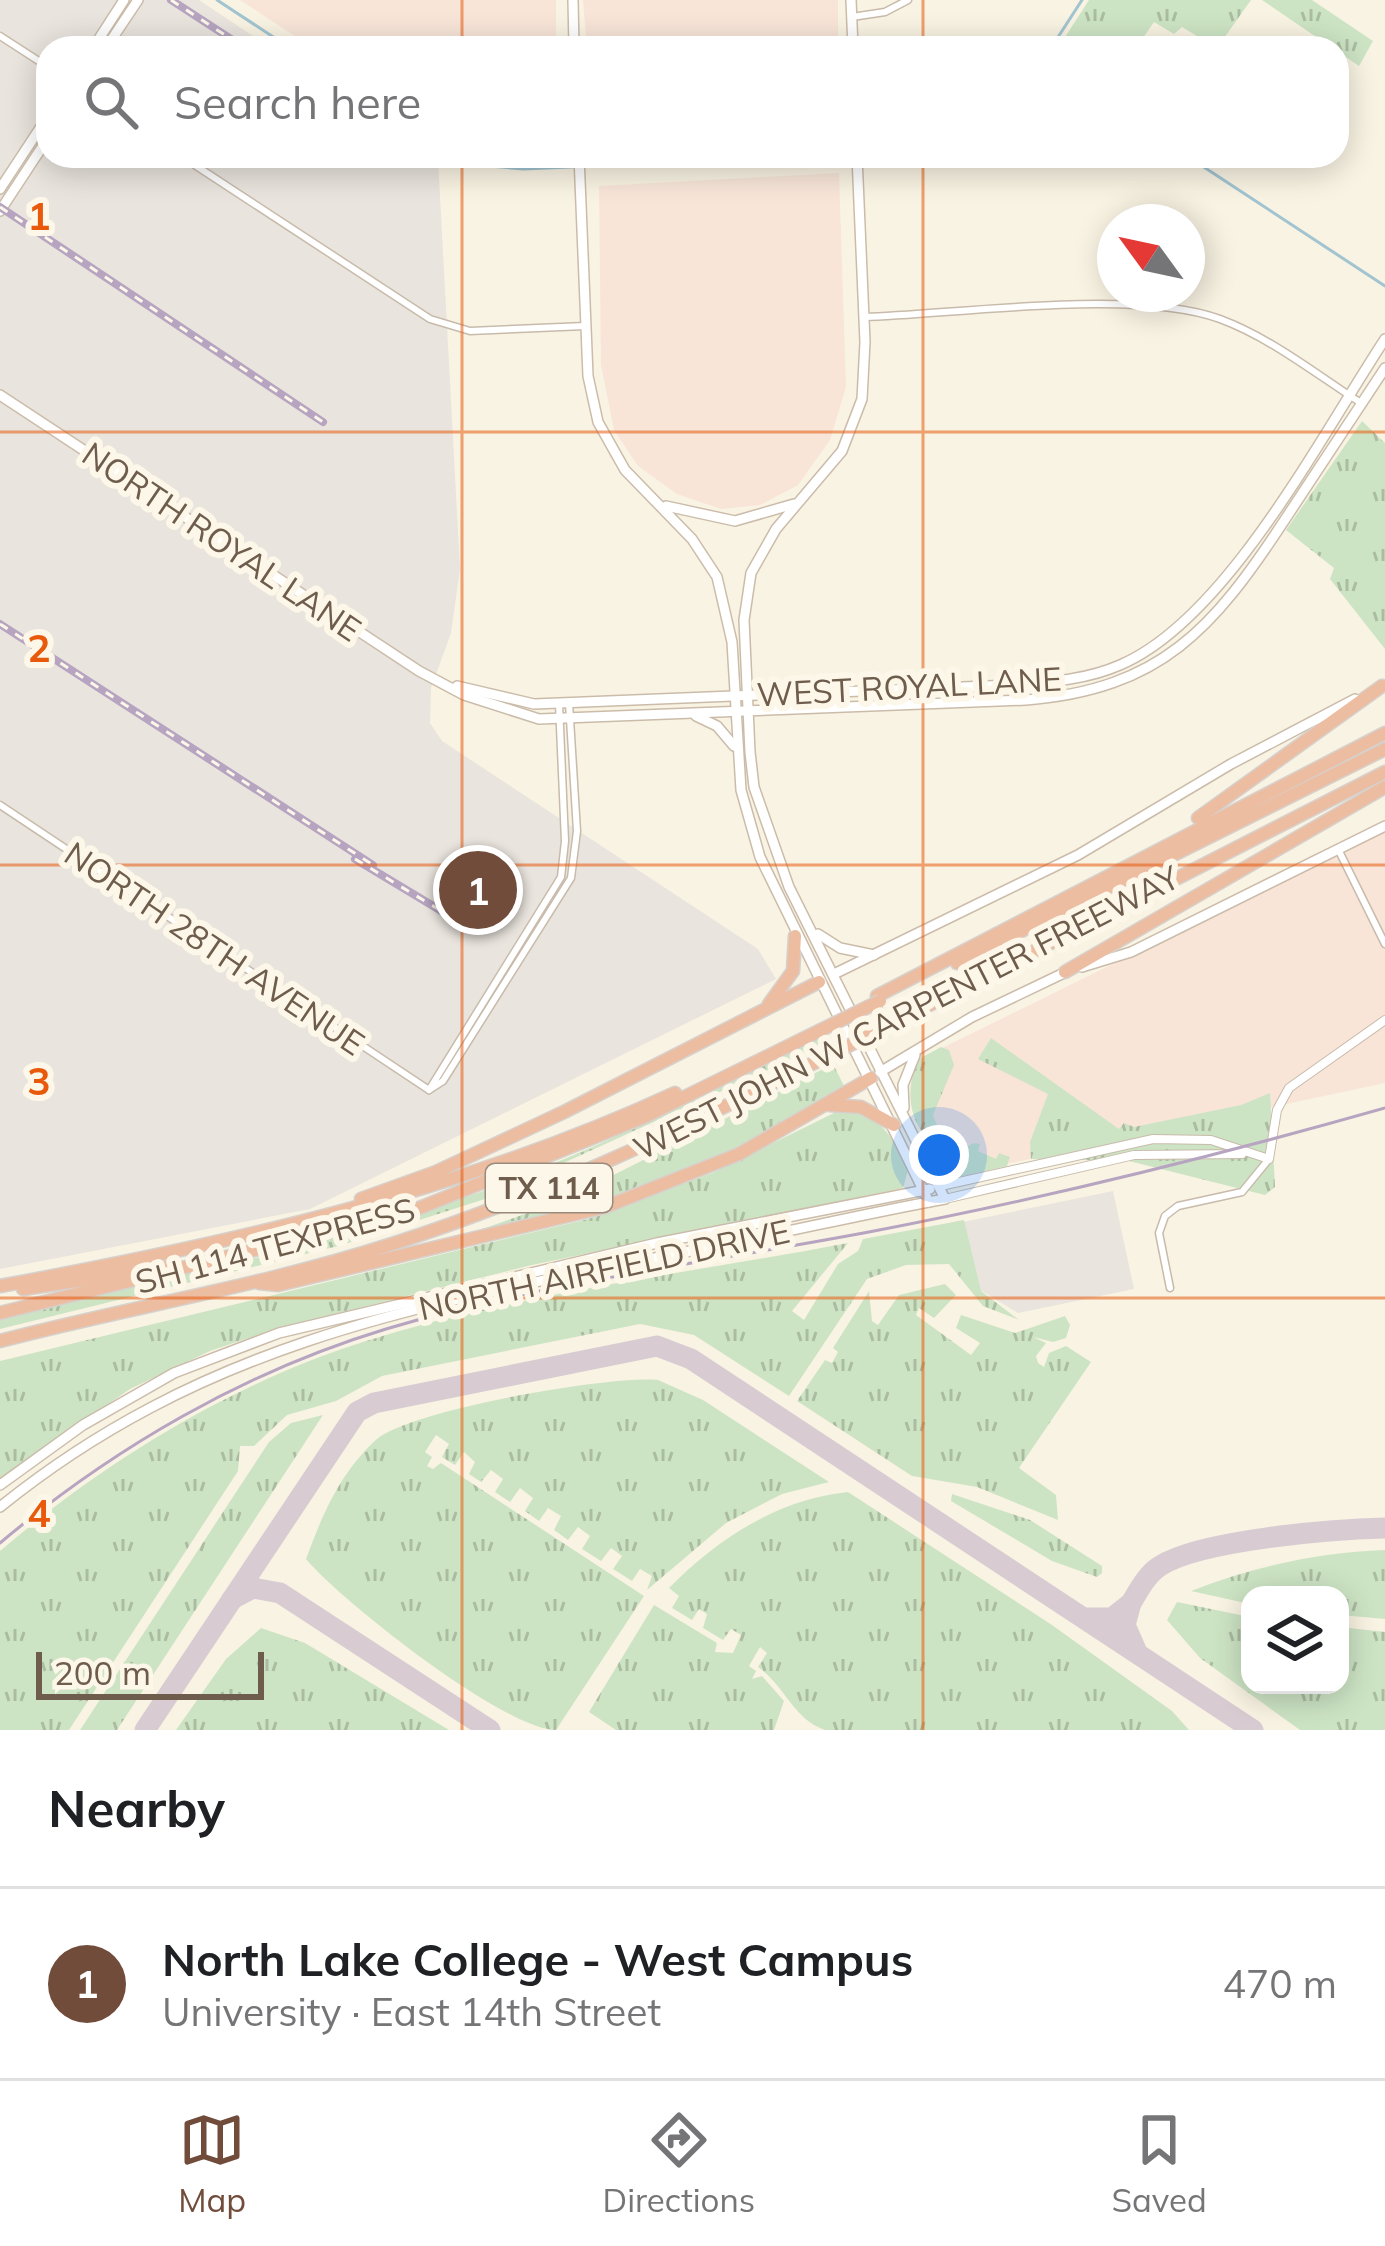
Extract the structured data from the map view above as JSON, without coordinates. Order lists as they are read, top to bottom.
{
  "streets": {
    "highway": ["WEST JOHN W CARPENTER FREEWAY", "TX 114", "SH 114 TEXPRESS"],
    "main road": ["NORTH ROYAL LANE", "WEST ROYAL LANE", "NORTH AIRFIELD DRIVE"],
    "street": ["NORTH 28TH AVENUE"]
  },
  "crossings": [
    ["NORTH ROYAL LANE", "WEST ROYAL LANE"],
    ["NORTH ROYAL LANE", "NORTH 28TH AVENUE"],
    ["WEST ROYAL LANE", "NORTH 28TH AVENUE"],
    ["WEST JOHN W CARPENTER FREEWAY", "SH 114 TEXPRESS"]
  ],
  "scale_bar": "200 m",
  "north": "top left",
  "page": {
    "search": "Search here",
    "pins": "1",
    "scale": "200 m",
    "heading": "Nearby",
    "list": [
      {
        "mark": "1",
        "name": "North Lake College - West Campus",
        "note": "University · East 14th Street",
        "value": "470 m"
      }
    ],
    "nav": ["Map", "Directions", "Saved"]
  },
  "grid": {
    "rows": [
      "1",
      "2",
      "3",
      "4"
    ]
  }
}
